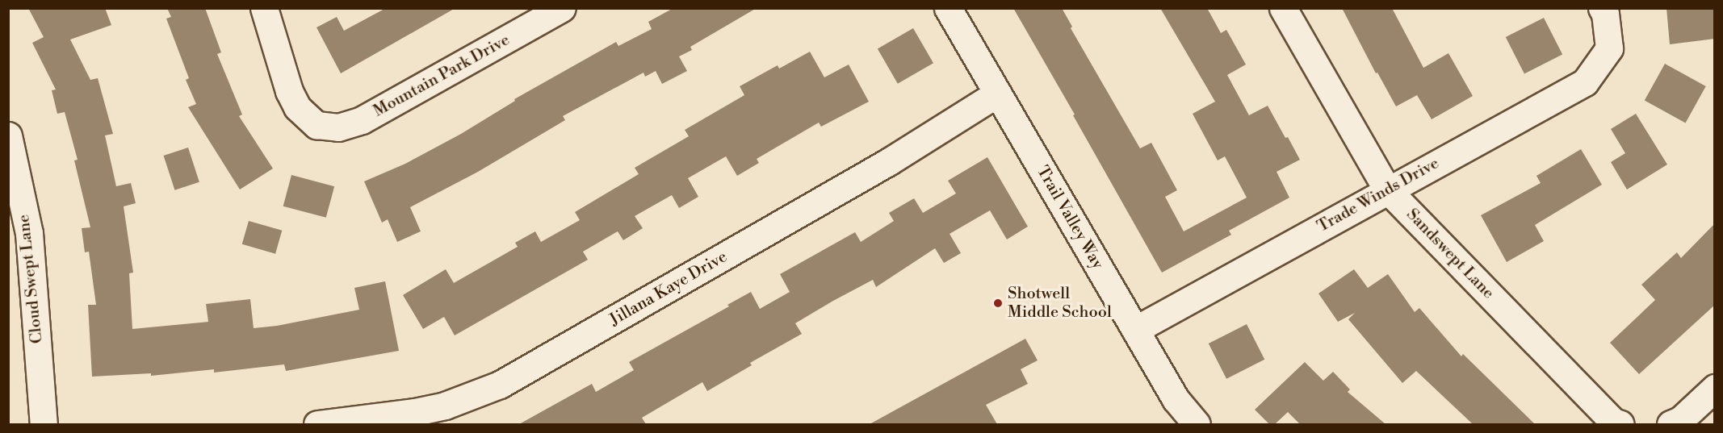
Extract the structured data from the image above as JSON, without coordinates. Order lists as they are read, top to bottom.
{
  "streets": {
    "street": [
      "Mountain Park Drive",
      "Trade Winds Drive",
      "Trail Valley Way",
      "Sandswept Lane",
      "Cloud Swept Lane",
      "Jillana Kaye Drive"
    ]
  },
  "crossings": [
    ["Trade Winds Drive", "Trail Valley Way"],
    ["Trade Winds Drive", "Sandswept Lane"],
    ["Trail Valley Way", "Jillana Kaye Drive"]
  ],
  "places": ["Shotwell Middle School"]
}
